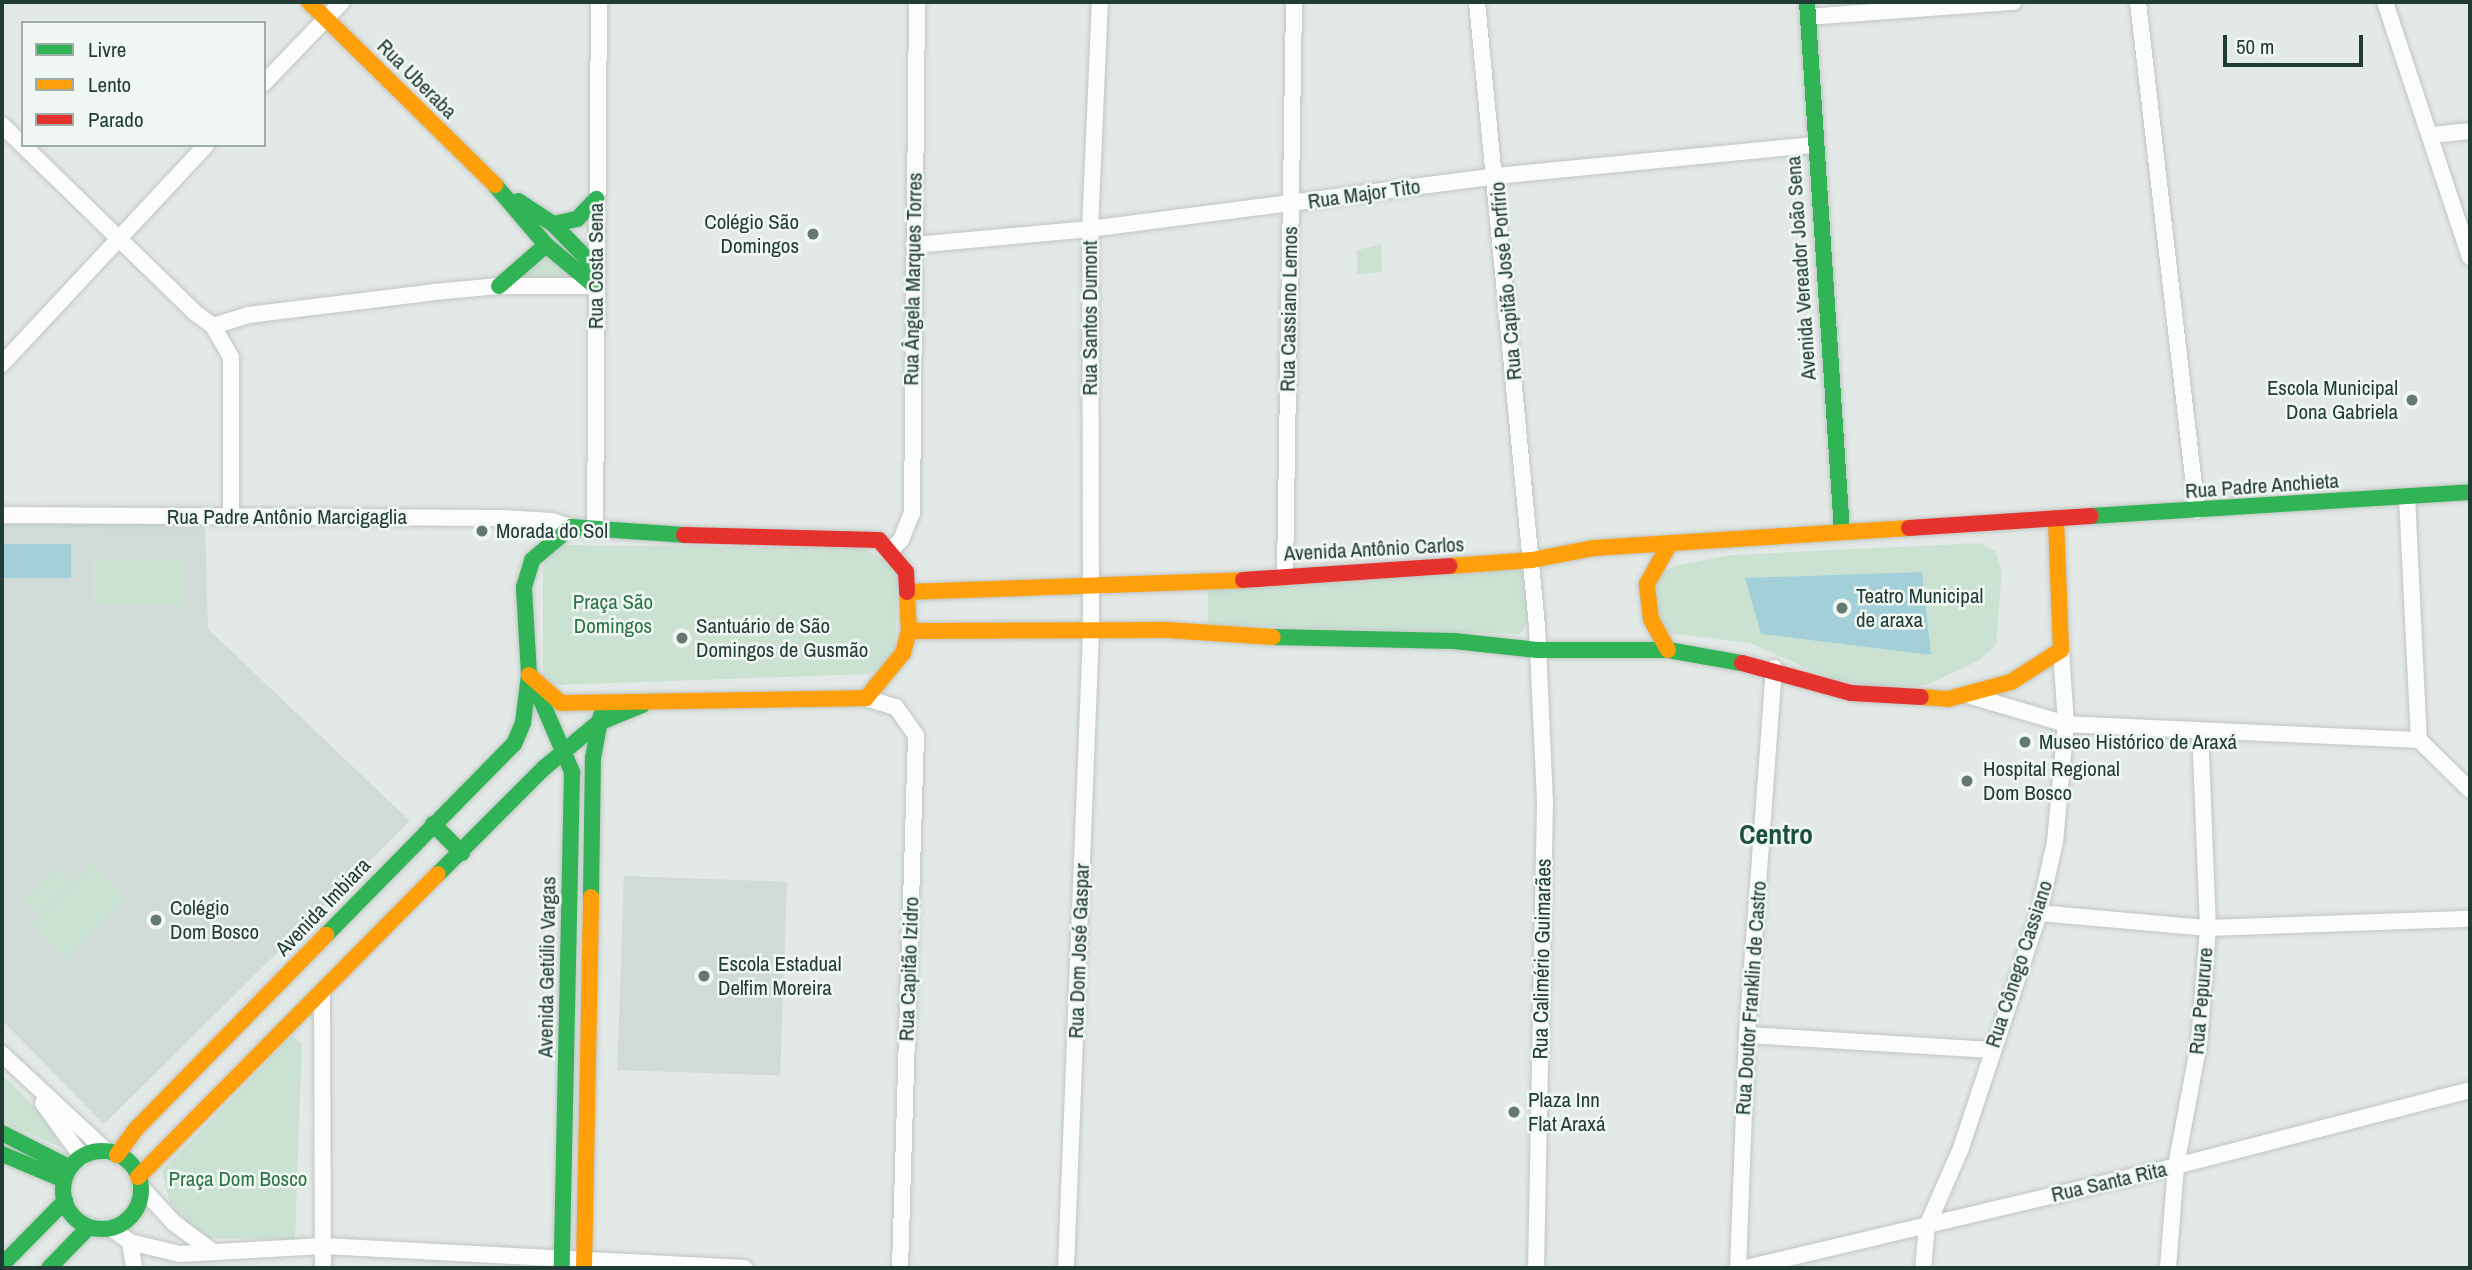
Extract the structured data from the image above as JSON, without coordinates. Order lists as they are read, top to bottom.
{
  "streets": {
    "main road": [
      "Rua Uberaba",
      "Avenida Vereador João Sena",
      "Rua Padre Anchieta",
      "Avenida Antônio Carlos",
      "Avenida Imbiara",
      "Avenida Getúlio Vargas"
    ],
    "street": [
      "Rua Major Tito",
      "Rua Costa Sena",
      "Rua Ângela Marques Torres",
      "Rua Capitão José Porfírio",
      "Rua Cassiano Lemos",
      "Rua Santos Dumont",
      "Rua Padre Antônio Marcigaglia",
      "Rua Dom José Gaspar",
      "Rua Calimério Guimarães",
      "Rua Cônego Cassiano",
      "Rua Capitão Izidro",
      "Rua Doutor Franklin de Castro",
      "Rua Pepurure",
      "Rua Santa Rita"
    ]
  },
  "crossings": [
    ["Rua Uberaba", "Rua Costa Sena"],
    ["Rua Major Tito", "Avenida Vereador João Sena"],
    ["Rua Major Tito", "Rua Ângela Marques Torres"],
    ["Rua Major Tito", "Rua Capitão José Porfírio"],
    ["Rua Major Tito", "Rua Cassiano Lemos"],
    ["Rua Major Tito", "Rua Santos Dumont"],
    ["Avenida Vereador João Sena", "Rua Padre Anchieta"],
    ["Avenida Vereador João Sena", "Avenida Antônio Carlos"],
    ["Rua Capitão José Porfírio", "Avenida Antônio Carlos"],
    ["Rua Capitão José Porfírio", "Rua Calimério Guimarães"],
    ["Rua Cassiano Lemos", "Avenida Antônio Carlos"],
    ["Rua Santos Dumont", "Avenida Antônio Carlos"],
    ["Rua Santos Dumont", "Rua Dom José Gaspar"],
    ["Rua Padre Anchieta", "Avenida Antônio Carlos"],
    ["Avenida Imbiara", "Avenida Getúlio Vargas"],
    ["Rua Cônego Cassiano", "Rua Santa Rita"],
    ["Rua Pepurure", "Rua Santa Rita"]
  ],
  "districts": ["Centro"],
  "parks": ["Praça São Domingos", "Praça Dom Bosco"],
  "places": [
    "Colégio São Domingos",
    "Escola Municipal Dona Gabriela",
    "Morada do Sol",
    "Teatro Municipal de araxa",
    "Santuário de São Domingos de Gusmão",
    "Museo Histórico de Araxá",
    "Hospital Regional Dom Bosco",
    "Colégio Dom Bosco",
    "Escola Estadual Delfim Moreira",
    "Plaza Inn Flat Araxá"
  ],
  "legend": ["Livre", "Lento", "Parado"],
  "scale_bar": "50 m"
}
